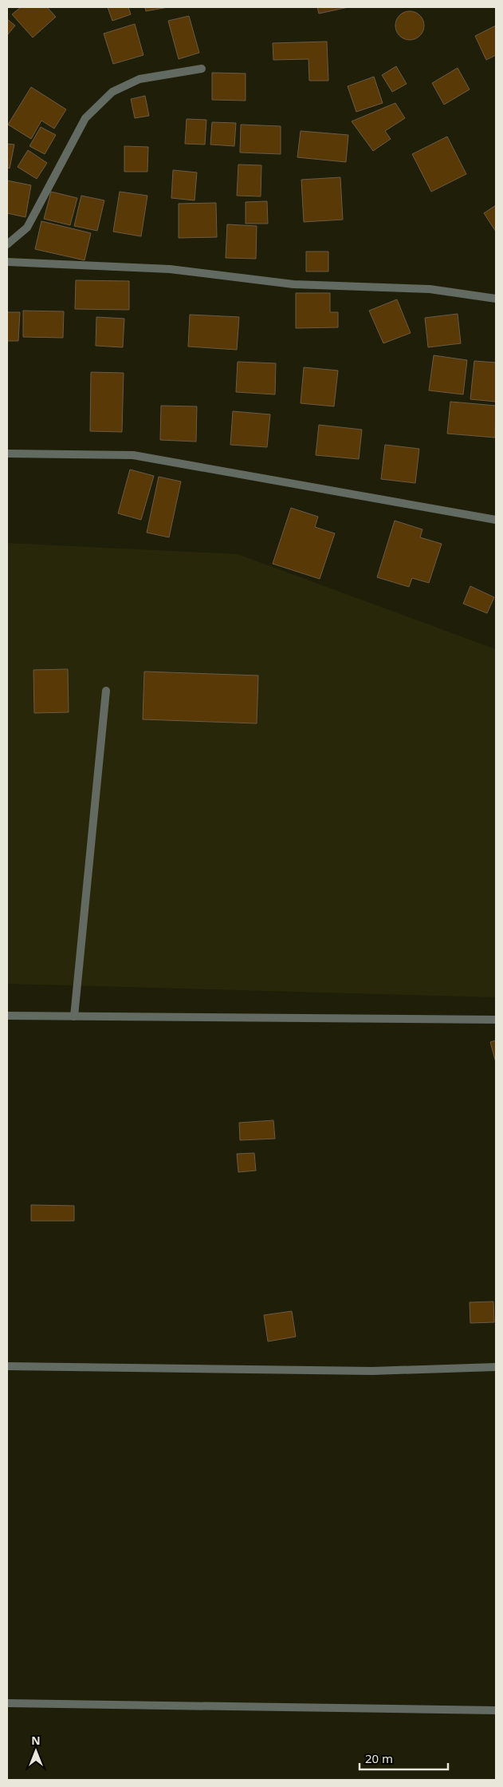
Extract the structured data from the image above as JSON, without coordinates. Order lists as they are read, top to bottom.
{
  "scale_bar": "20 m",
  "north": "top"
}
